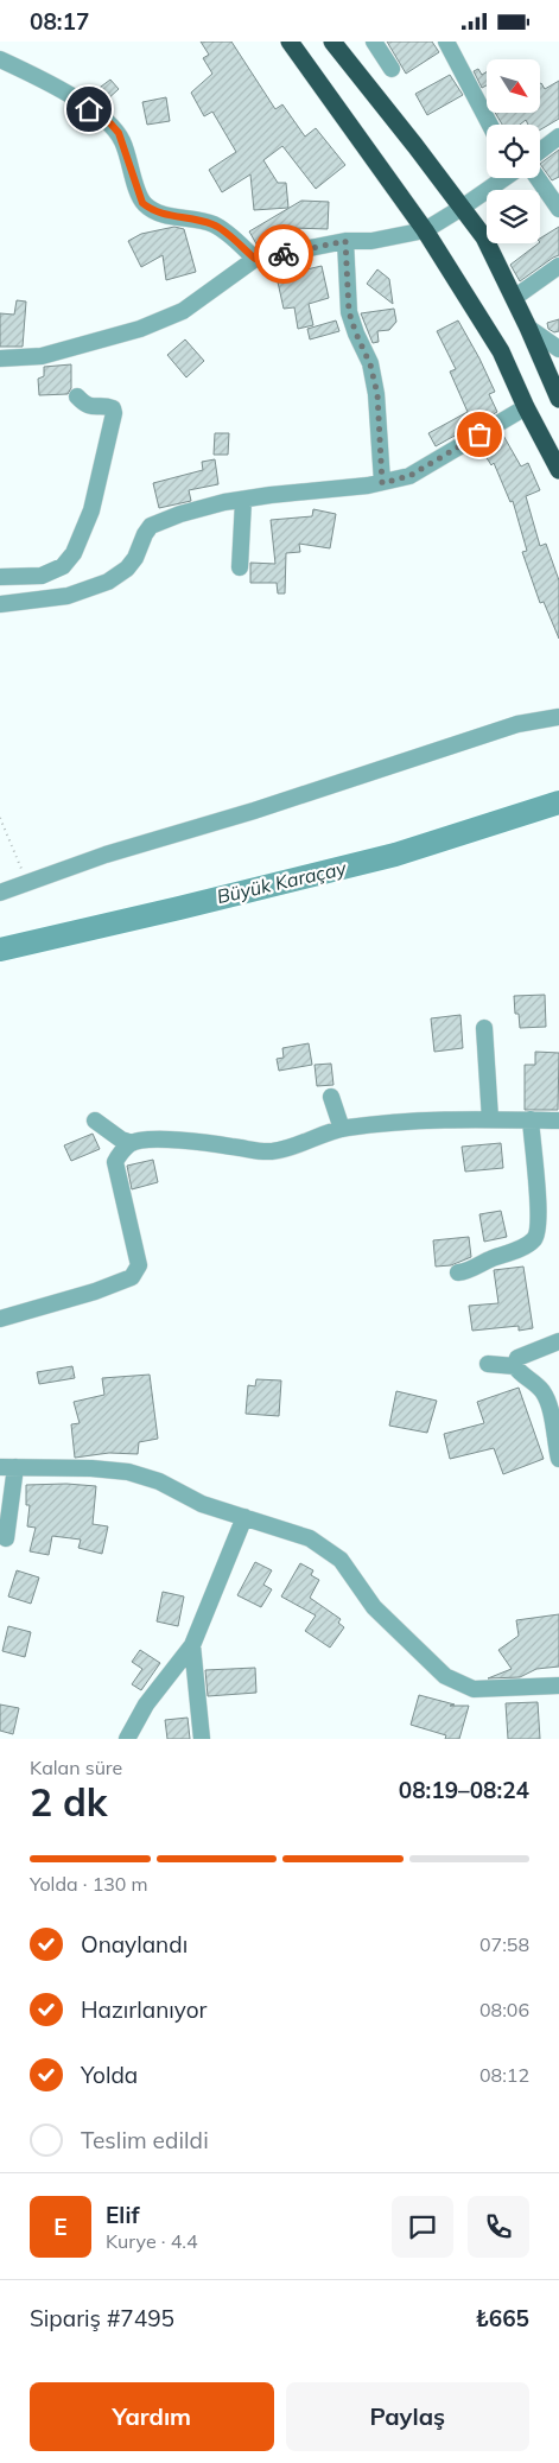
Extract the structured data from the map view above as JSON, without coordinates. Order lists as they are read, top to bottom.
{
  "water": ["Büyük Karaçay"],
  "north": "bottom right",
  "page": {
    "status": "08:17",
    "heading": ["2 dk", "Kalan süre", "08:19–08:24"],
    "panel": [
      "Elif",
      "Kurye · 4.4",
      "Sipariş #7495",
      "₺665"
    ],
    "bar": "Yolda · 130 m",
    "list": [
      ["Onaylandı", "07:58"],
      ["Hazırlanıyor", "08:06"],
      ["Yolda", "08:12"],
      "Teslim edildi"
    ],
    "round": "E",
    "buttons": ["Yardım", "Paylaş"]
  }
}
